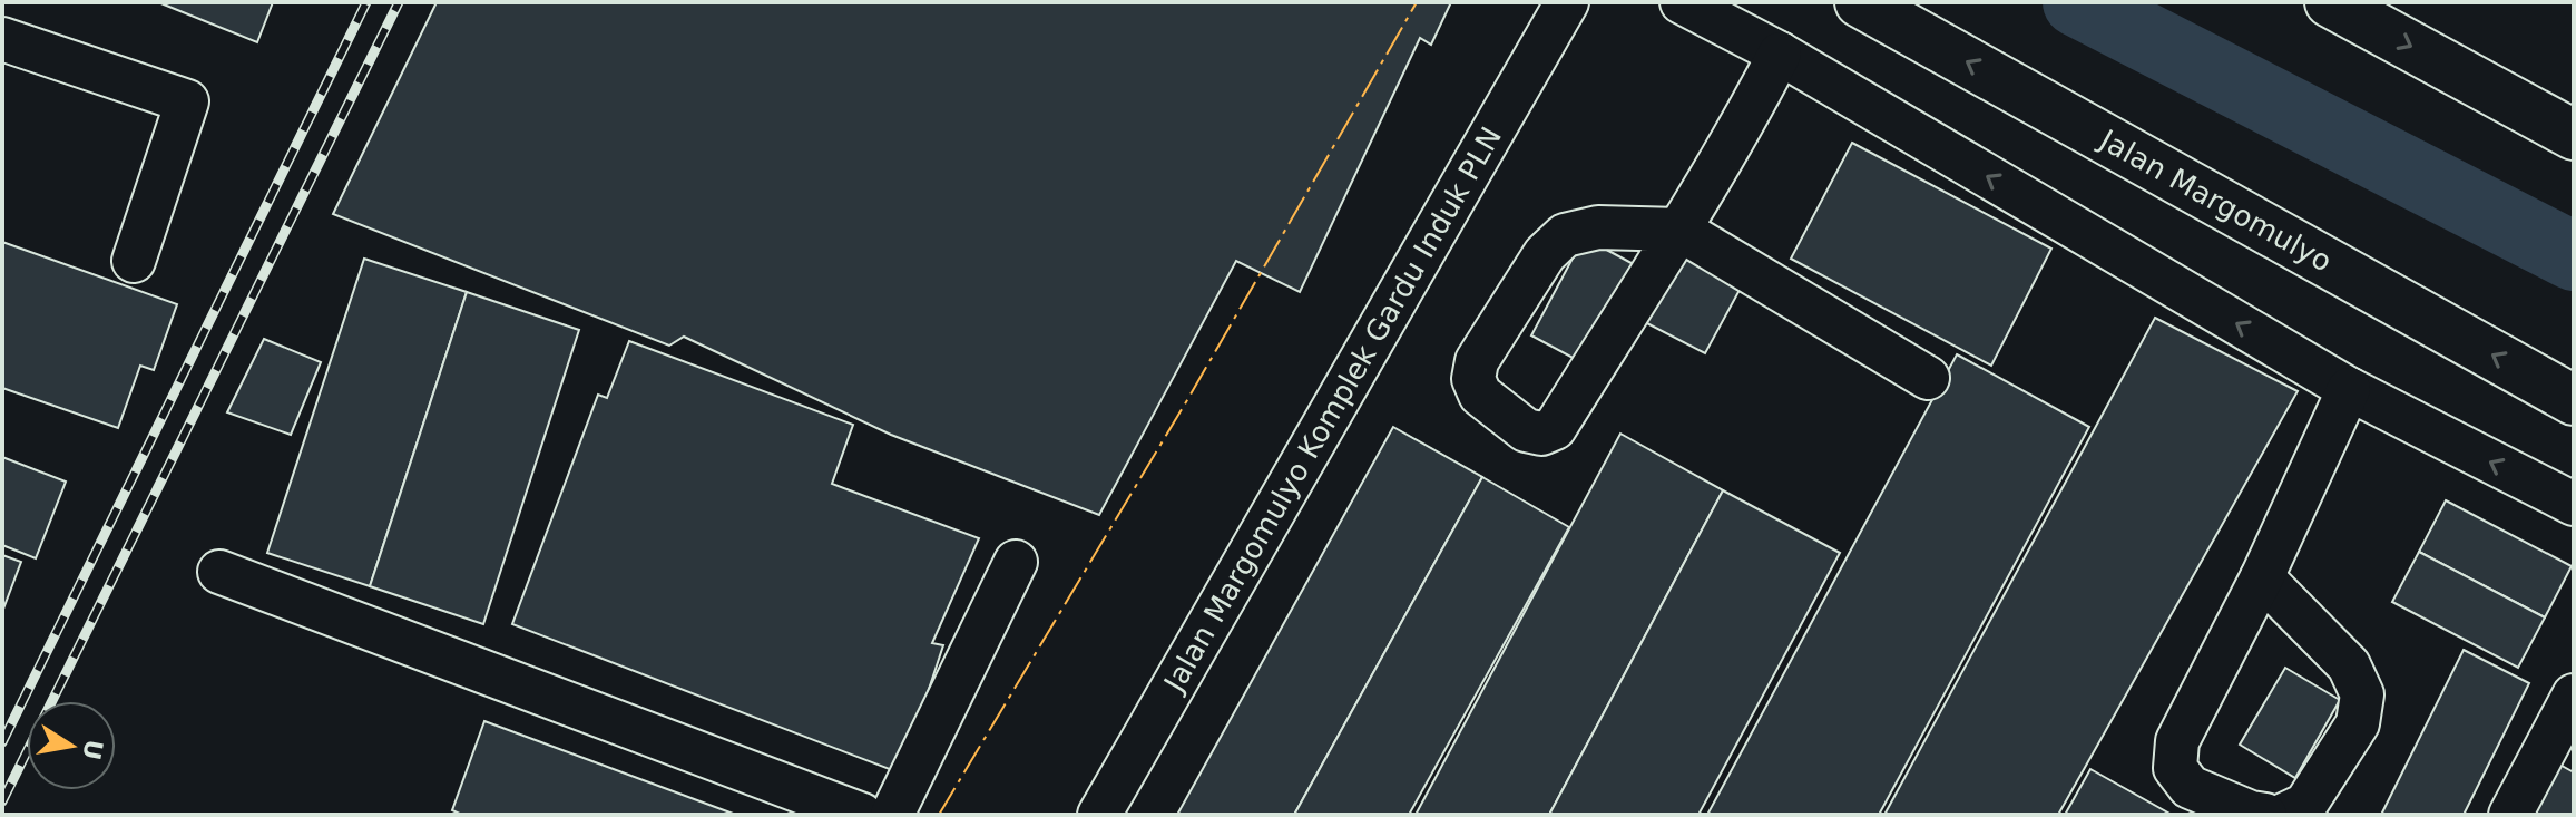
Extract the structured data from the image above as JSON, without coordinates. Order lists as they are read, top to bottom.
{
  "streets": {
    "main road": ["Jalan Margomulyo"],
    "lane": ["Jalan Margomulyo Komplek Gardu Induk PLN"]
  },
  "north": "right"
}
